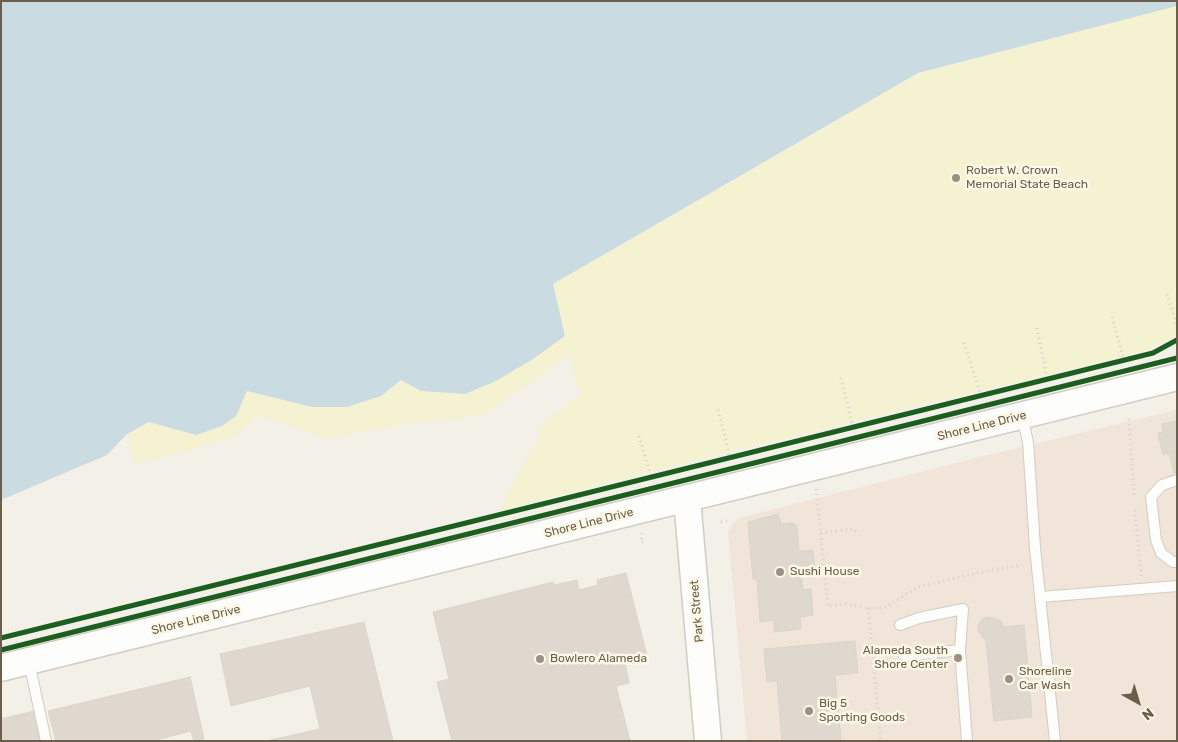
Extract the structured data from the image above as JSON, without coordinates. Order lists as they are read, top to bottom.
{
  "streets": {
    "street": ["Shore Line Drive", "Park Street"]
  },
  "crossings": [
    ["Shore Line Drive", "Park Street"]
  ],
  "places": [
    "Robert W. Crown Memorial State Beach",
    "Sushi House",
    "Alameda South Shore Center",
    "Bowlero Alameda",
    "Shoreline Car Wash",
    "Big 5 Sporting Goods"
  ],
  "north": "bottom right"
}
